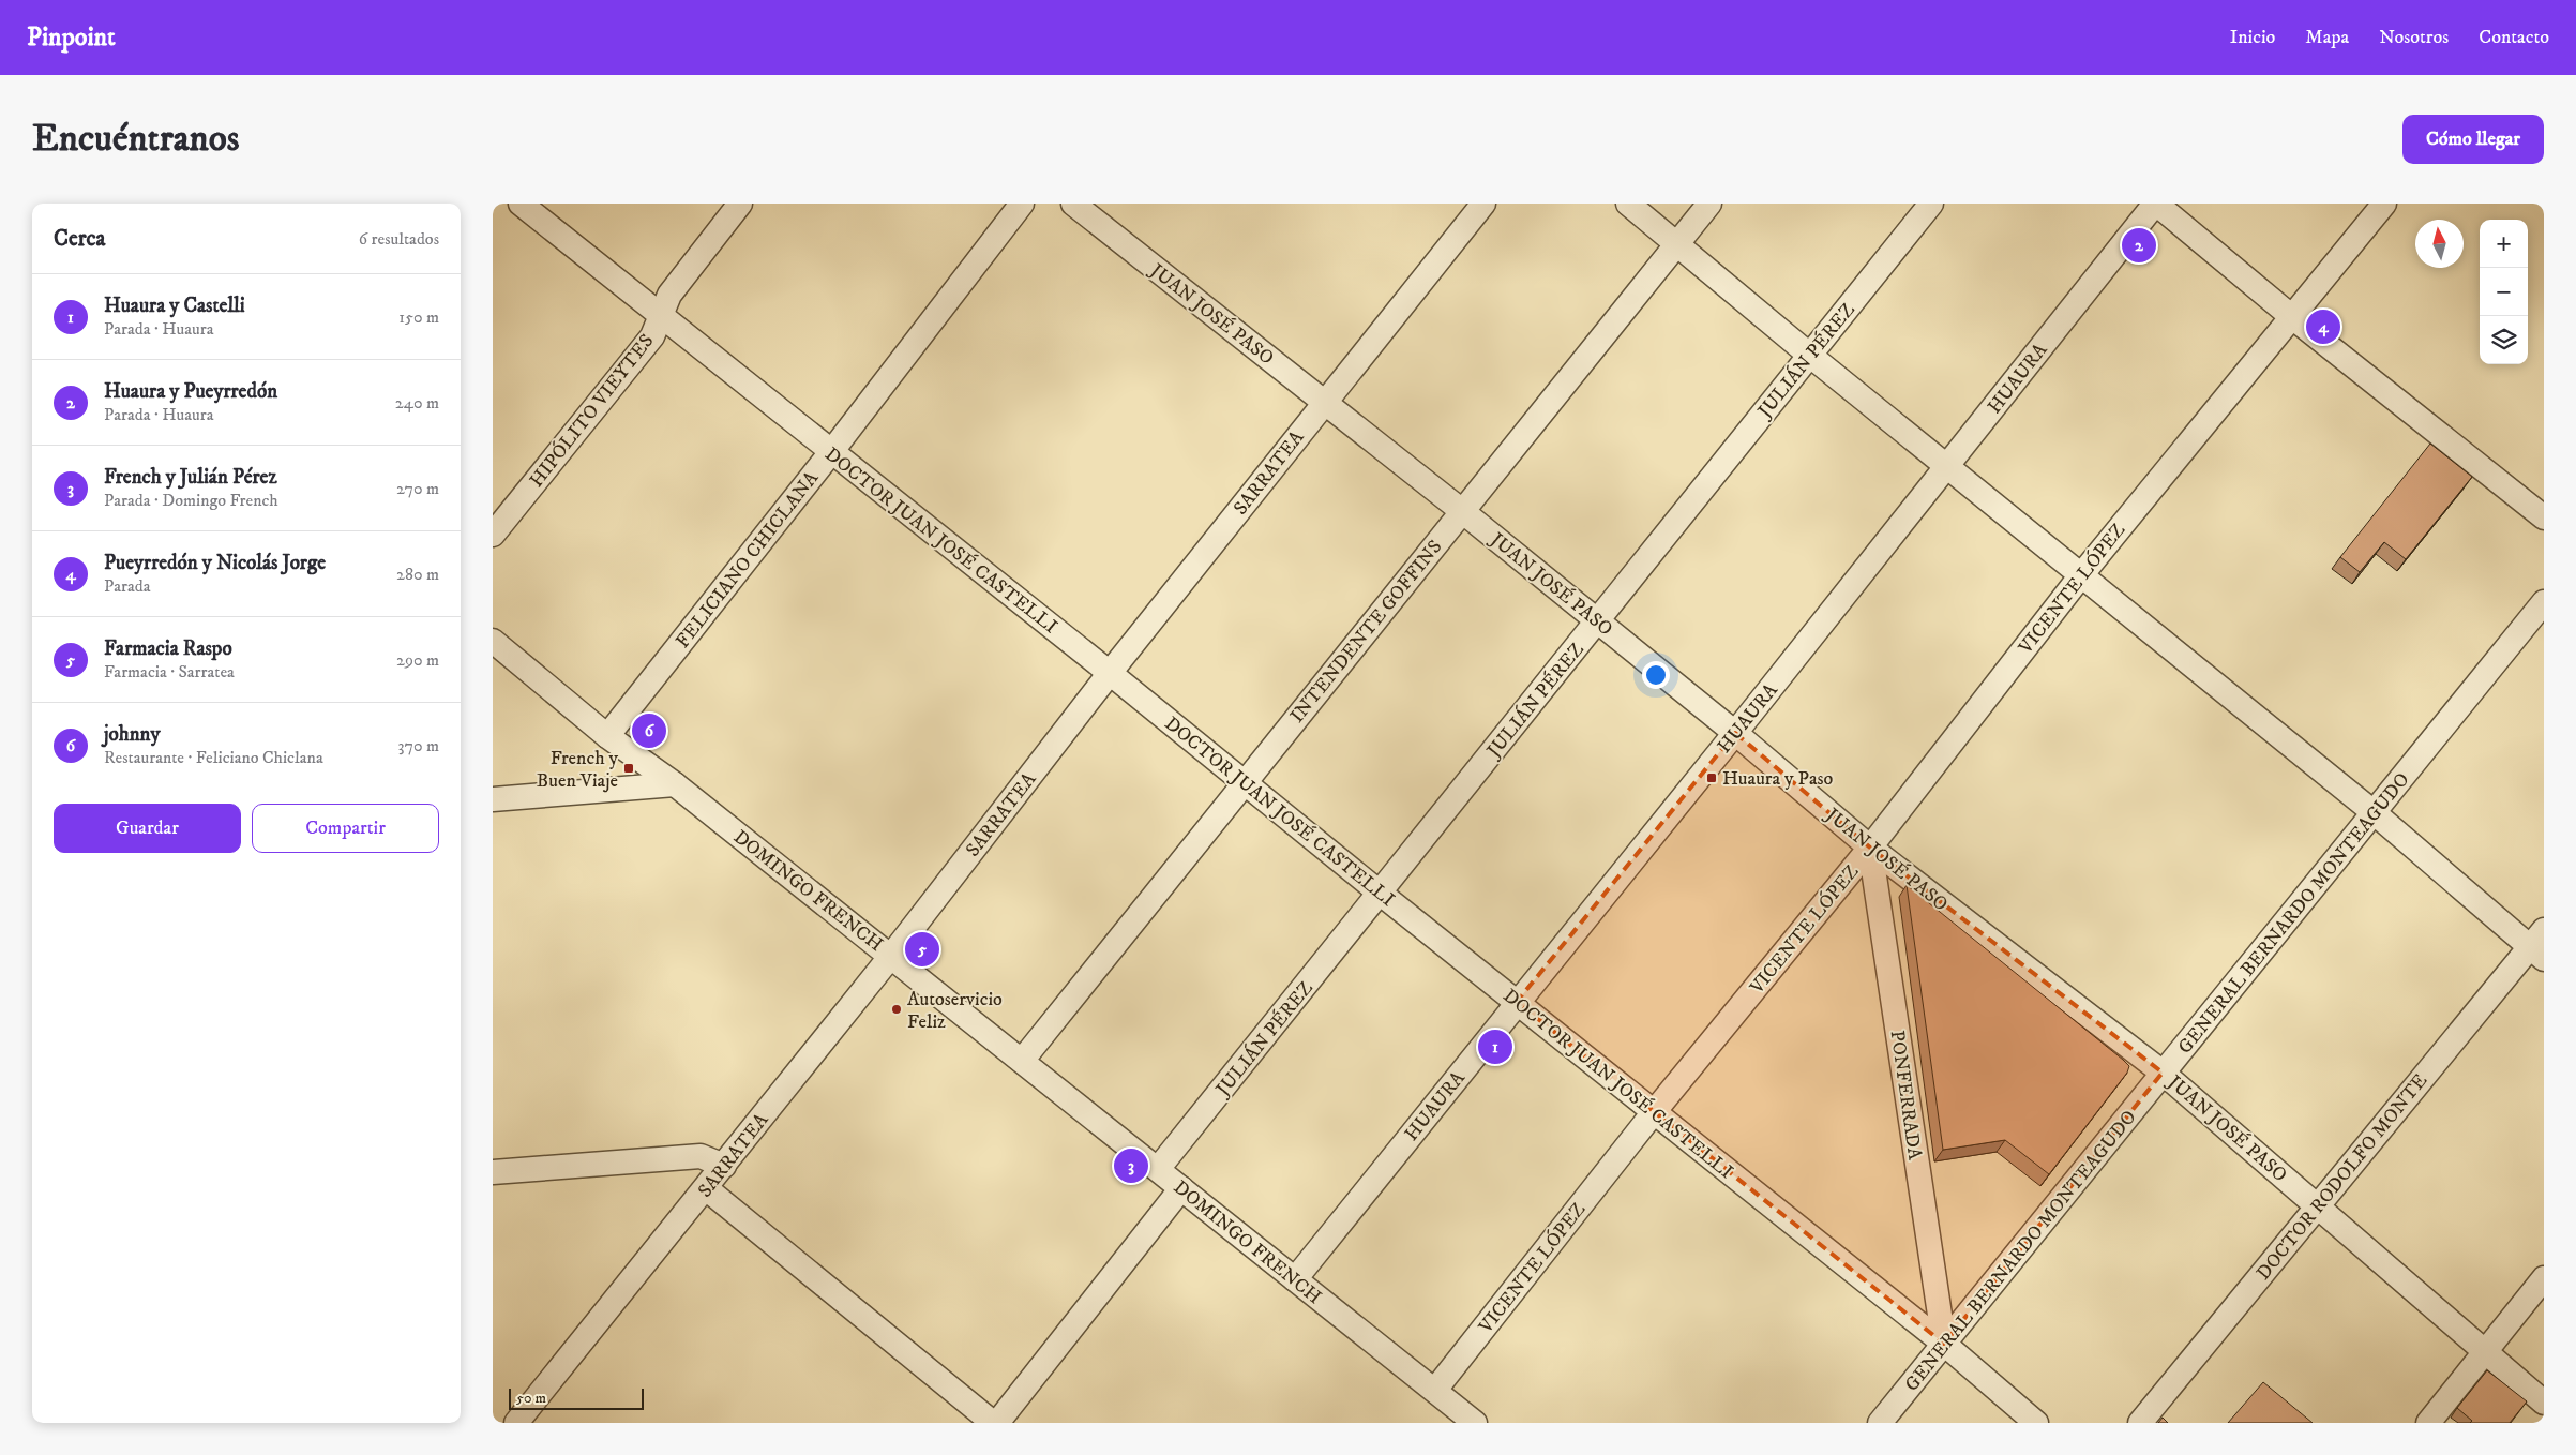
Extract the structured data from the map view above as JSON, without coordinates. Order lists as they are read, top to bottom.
{
  "streets": {
    "street": [
      "JUAN JOSÉ PASO",
      "JULIÁN PÉREZ",
      "HUAURA",
      "HIPÓLITO VIEYTES",
      "SARRATEA",
      "DOCTOR JUAN JOSÉ CASTELLI",
      "FELICIANO CHICLANA",
      "VICENTE LÓPEZ",
      "INTENDENTE GOFFINS",
      "DOMINGO FRENCH",
      "GENERAL BERNARDO MONTEAGUDO",
      "PONFERRADA",
      "DOCTOR RODOLFO MONTE"
    ]
  },
  "crossings": [
    ["JUAN JOSÉ PASO", "JULIÁN PÉREZ"],
    ["JUAN JOSÉ PASO", "HUAURA"],
    ["JUAN JOSÉ PASO", "SARRATEA"],
    ["JUAN JOSÉ PASO", "VICENTE LÓPEZ"],
    ["JUAN JOSÉ PASO", "INTENDENTE GOFFINS"],
    ["JUAN JOSÉ PASO", "GENERAL BERNARDO MONTEAGUDO"],
    ["JUAN JOSÉ PASO", "PONFERRADA"],
    ["JUAN JOSÉ PASO", "DOCTOR RODOLFO MONTE"],
    ["JULIÁN PÉREZ", "DOCTOR JUAN JOSÉ CASTELLI"],
    ["JULIÁN PÉREZ", "DOMINGO FRENCH"],
    ["HUAURA", "DOCTOR JUAN JOSÉ CASTELLI"],
    ["HUAURA", "DOMINGO FRENCH"],
    ["HIPÓLITO VIEYTES", "DOCTOR JUAN JOSÉ CASTELLI"],
    ["SARRATEA", "DOCTOR JUAN JOSÉ CASTELLI"],
    ["SARRATEA", "DOMINGO FRENCH"],
    ["DOCTOR JUAN JOSÉ CASTELLI", "FELICIANO CHICLANA"],
    ["DOCTOR JUAN JOSÉ CASTELLI", "VICENTE LÓPEZ"],
    ["DOCTOR JUAN JOSÉ CASTELLI", "INTENDENTE GOFFINS"],
    ["DOCTOR JUAN JOSÉ CASTELLI", "GENERAL BERNARDO MONTEAGUDO"],
    ["DOCTOR JUAN JOSÉ CASTELLI", "PONFERRADA"],
    ["FELICIANO CHICLANA", "DOMINGO FRENCH"],
    ["VICENTE LÓPEZ", "DOMINGO FRENCH"],
    ["VICENTE LÓPEZ", "PONFERRADA"],
    ["INTENDENTE GOFFINS", "DOMINGO FRENCH"],
    ["GENERAL BERNARDO MONTEAGUDO", "PONFERRADA"]
  ],
  "places": {
    "transit": ["French y Buen Viaje", "Huaura y Paso"],
    "other": ["Autoservicio Feliz"]
  },
  "scale_bar": "50 m",
  "north": "top",
  "page": {
    "header": "Pinpoint",
    "nav": [
      "Inicio",
      "Mapa",
      "Nosotros",
      "Contacto"
    ],
    "buttons": [
      "Cómo llegar",
      ["Guardar", "Compartir"]
    ],
    "title": "Encuéntranos",
    "heading": ["Cerca", "6 resultados"],
    "map_buttons": ["+", "−"],
    "pins": [
      "2",
      "4",
      "6",
      "5",
      "1",
      "3"
    ],
    "list": [
      {
        "mark": "1",
        "name": "Huaura y Castelli",
        "note": "Parada · Huaura",
        "value": "150 m"
      },
      {
        "mark": "2",
        "name": "Huaura y Pueyrredón",
        "note": "Parada · Huaura",
        "value": "240 m"
      },
      {
        "mark": "3",
        "name": "French y Julián Pérez",
        "note": "Parada · Domingo French",
        "value": "270 m"
      },
      {
        "mark": "4",
        "name": "Pueyrredón y Nicolás Jorge",
        "note": "Parada",
        "value": "280 m"
      },
      {
        "mark": "5",
        "name": "Farmacia Raspo",
        "note": "Farmacia · Sarratea",
        "value": "290 m"
      },
      {
        "mark": "6",
        "name": "johnny",
        "note": "Restaurante · Feliciano Chiclana",
        "value": "370 m"
      }
    ],
    "scale": "50 m"
  }
}
